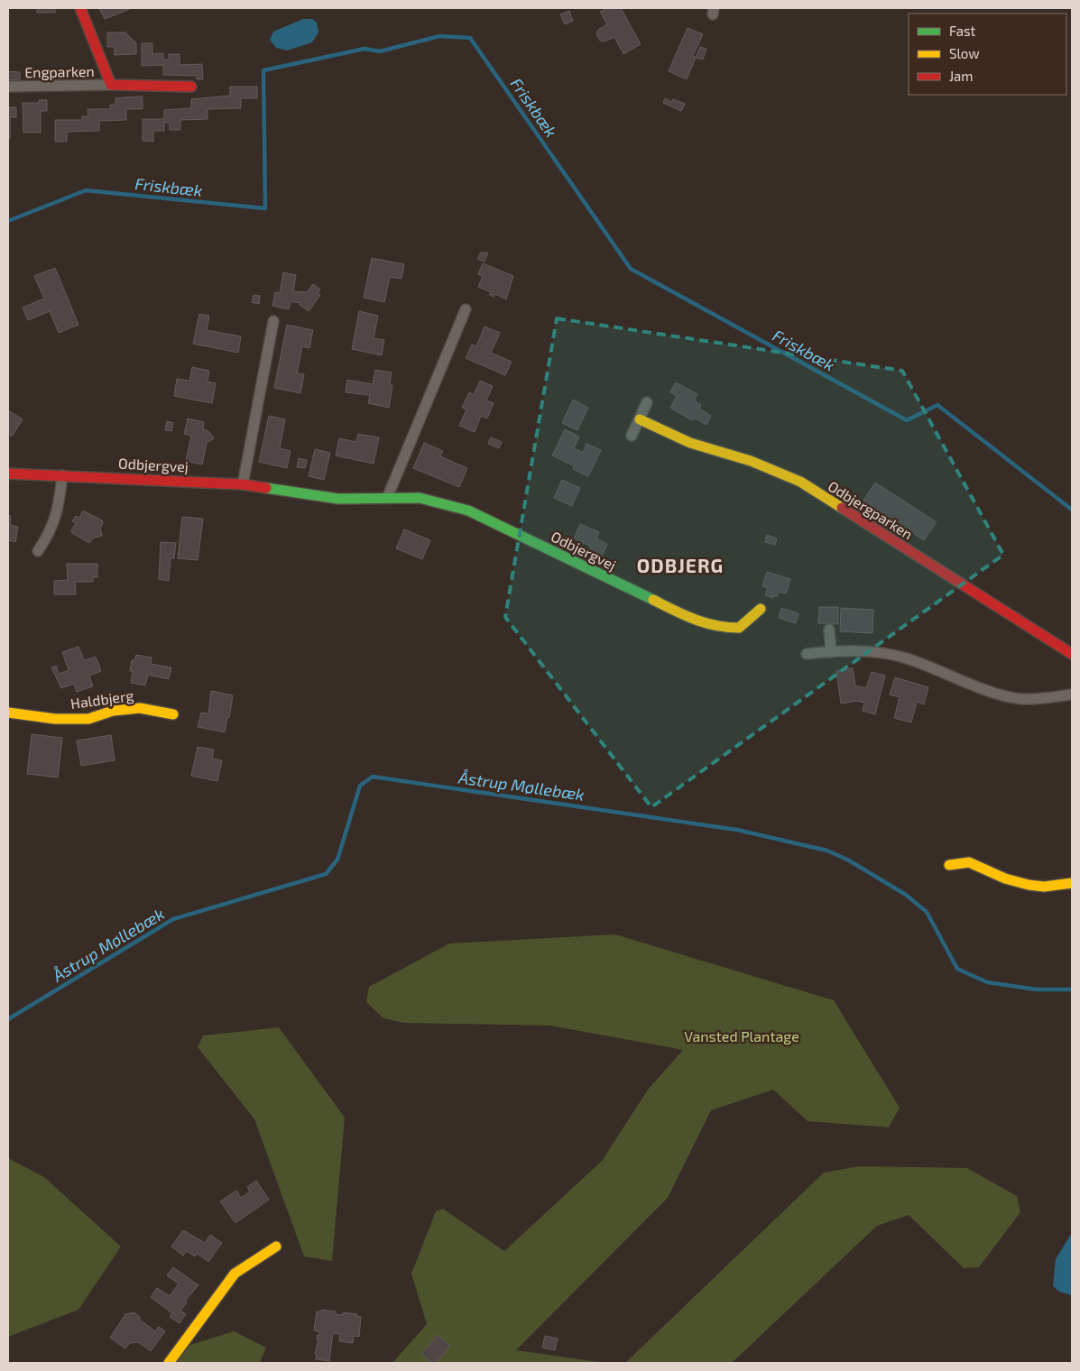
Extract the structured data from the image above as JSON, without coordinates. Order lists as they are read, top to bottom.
{
  "streets": {
    "street": [
      "Engparken",
      "Odbjergvej",
      "Odbjergparken",
      "Haldbjerg"
    ]
  },
  "districts": ["ODBJERG"],
  "water": ["Friskbæk", "Åstrup Møllebæk"],
  "parks": ["Vansted Plantage"],
  "legend": ["Fast", "Slow", "Jam"]
}
